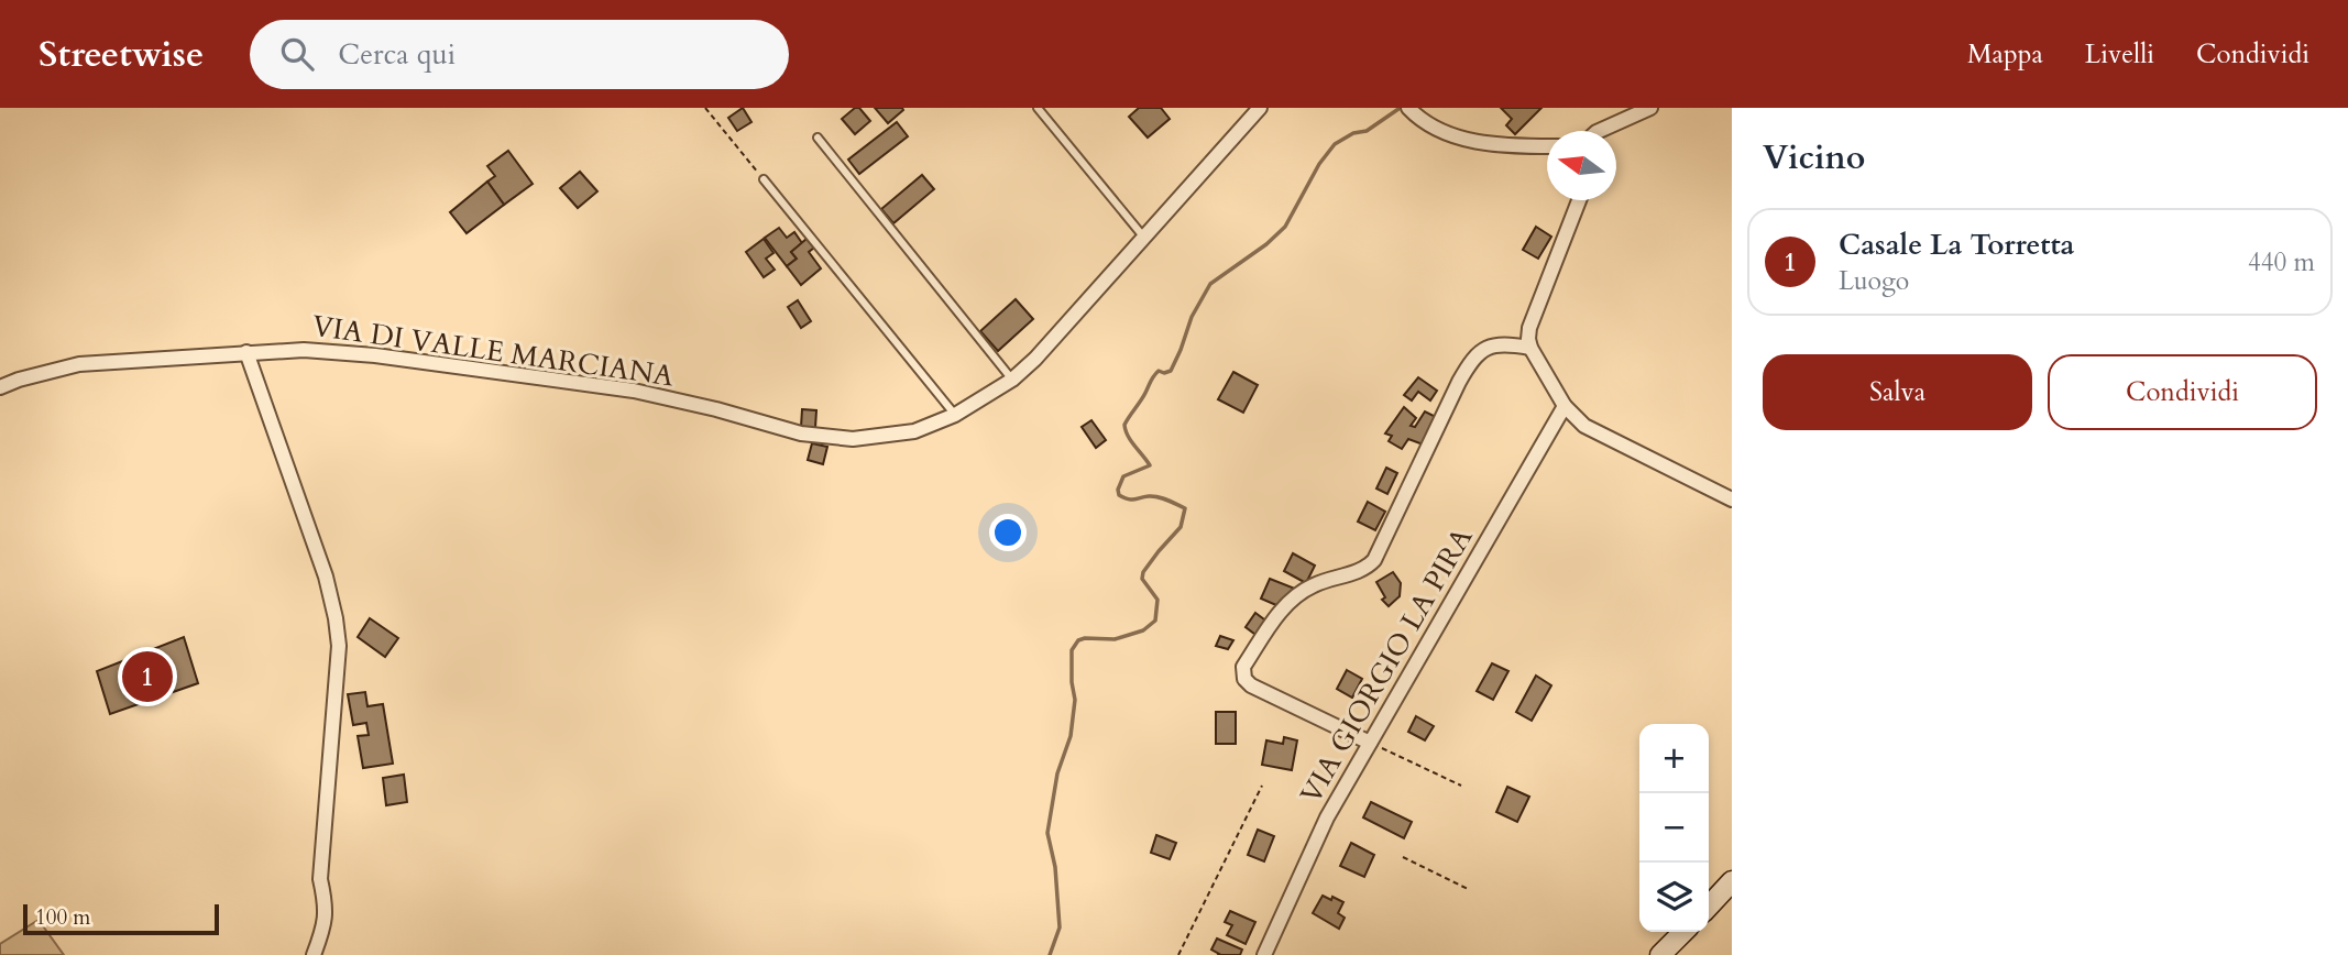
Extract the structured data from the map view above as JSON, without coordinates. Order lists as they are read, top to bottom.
{
  "streets": {
    "street": ["VIA DI VALLE MARCIANA", "VIA GIORGIO LA PIRA"]
  },
  "scale_bar": "100 m",
  "north": "left",
  "page": {
    "header": "Streetwise",
    "search": "Cerca qui",
    "nav": ["Mappa", "Livelli", "Condividi"],
    "heading": "Vicino",
    "list": [
      {
        "mark": "1",
        "name": "Casale La Torretta",
        "note": "Luogo",
        "value": "440 m"
      }
    ],
    "buttons": ["Salva", "Condividi"],
    "pins": "1",
    "map_buttons": ["+", "−"],
    "scale": "100 m"
  }
}
